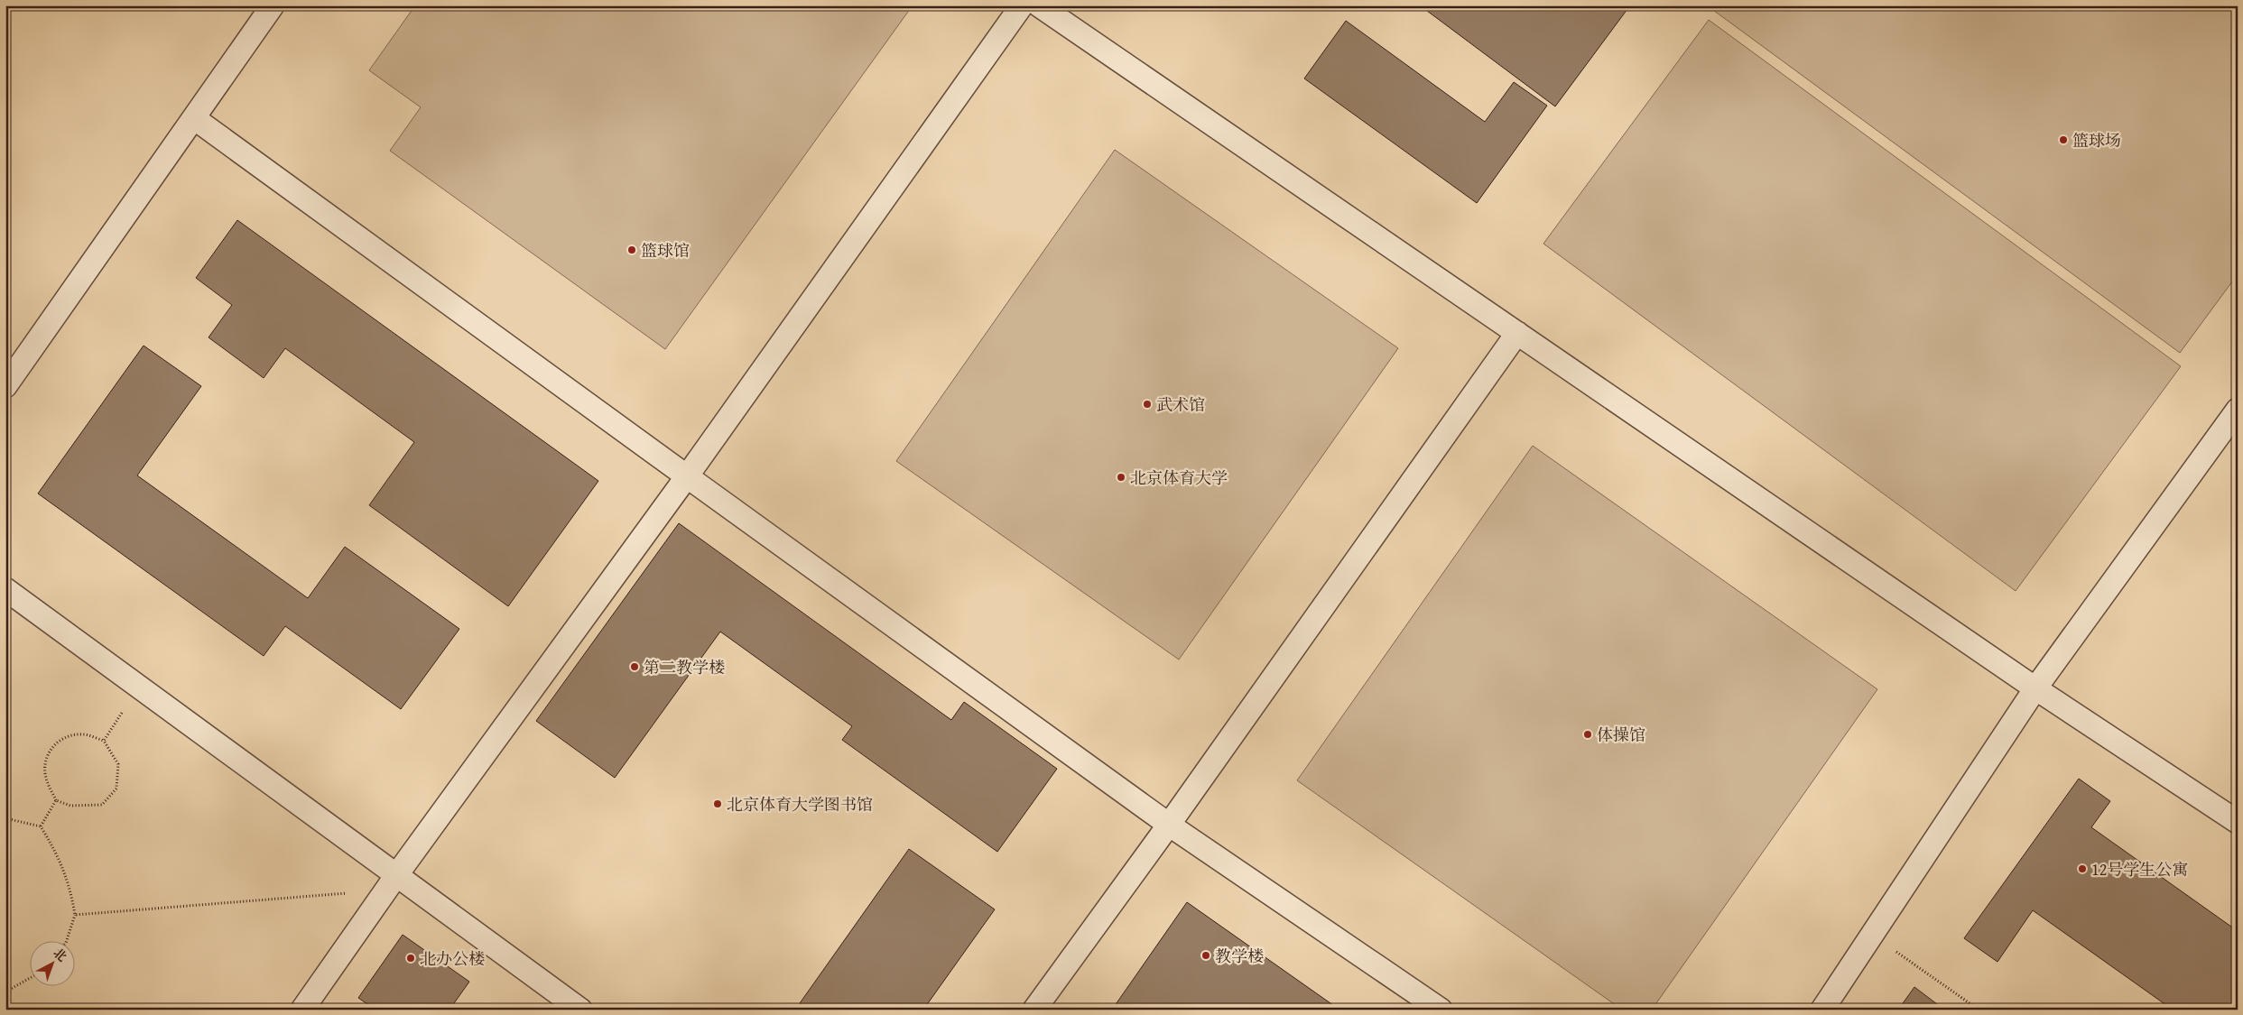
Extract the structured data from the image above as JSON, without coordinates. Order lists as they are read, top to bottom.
{
  "places": [
    "篮球场",
    "篮球馆",
    "武术馆",
    "北京体育大学",
    "第二教学楼",
    "体操馆",
    "北京体育大学图书馆",
    "12号学生公寓",
    "教学楼",
    "北办公楼"
  ],
  "north": "top right"
}
